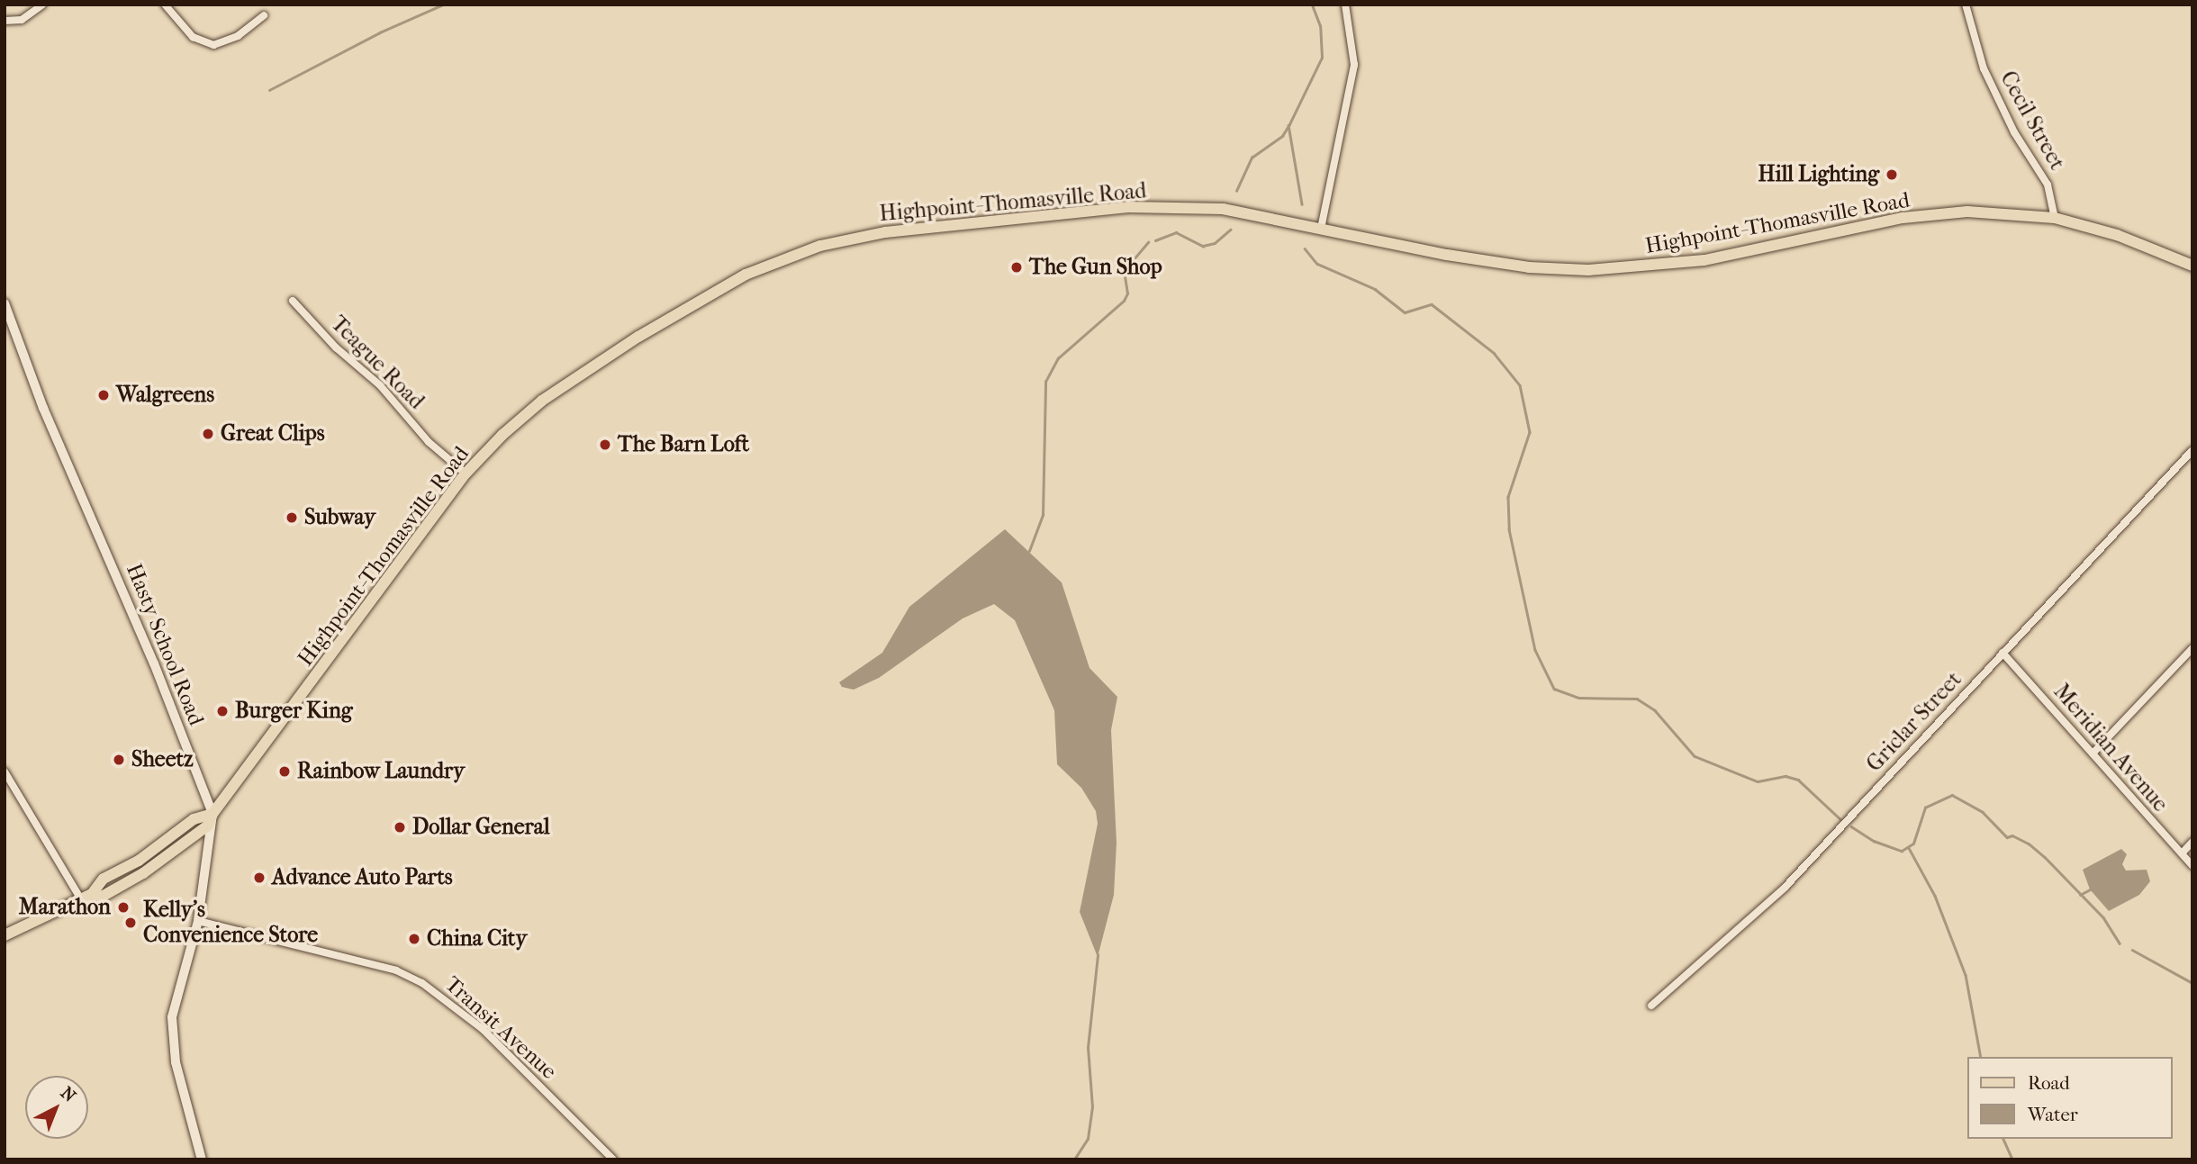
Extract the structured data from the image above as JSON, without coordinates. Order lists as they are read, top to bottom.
{
  "streets": {
    "main road": ["Highpoint-Thomasville Road"],
    "street": [
      "Cecil Street",
      "Teague Road",
      "Hasty School Road",
      "Griclar Street",
      "Meridian Avenue",
      "Transit Avenue"
    ]
  },
  "crossings": [
    ["Cecil Street", "Highpoint-Thomasville Road"],
    ["Highpoint-Thomasville Road", "Teague Road"],
    ["Highpoint-Thomasville Road", "Hasty School Road"],
    ["Hasty School Road", "Transit Avenue"],
    ["Griclar Street", "Meridian Avenue"]
  ],
  "places": [
    "Hill Lighting",
    "The Gun Shop",
    "Walgreens",
    "Great Clips",
    "The Barn Loft",
    "Subway",
    "Burger King",
    "Sheetz",
    "Rainbow Laundry",
    "Dollar General",
    "Advance Auto Parts",
    "Marathon",
    "Kelly's Convenience Store",
    "China City"
  ],
  "legend": ["Road", "Water"],
  "north": "top right"
}
